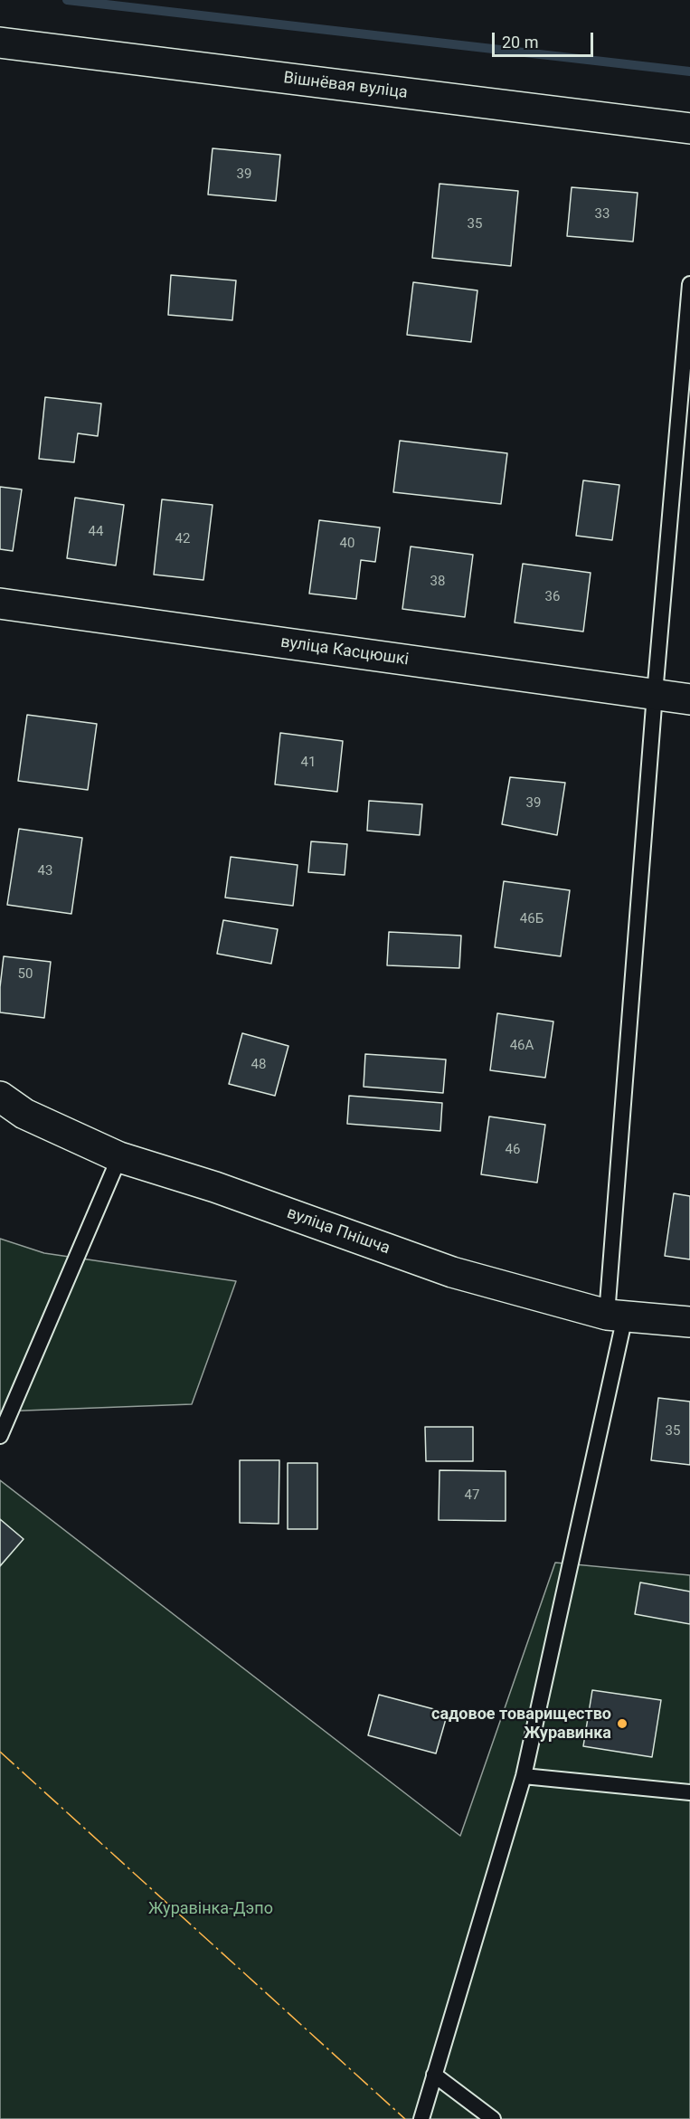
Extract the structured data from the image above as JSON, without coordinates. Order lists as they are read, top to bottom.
{
  "streets": {
    "street": ["Вішнёвая вуліца", "вуліца Касцюшкі", "вуліца Пнішча"]
  },
  "parks": ["Журавінка-Дэпо"],
  "places": ["садовое товарищество Журавинка"],
  "house_numbers": [
    "39",
    "33",
    "35",
    "44",
    "42",
    "40",
    "38",
    "36",
    "41",
    "39",
    "43",
    "46Б",
    "50",
    "46А",
    "48",
    "46",
    "35",
    "47"
  ],
  "scale_bar": "20 m"
}
